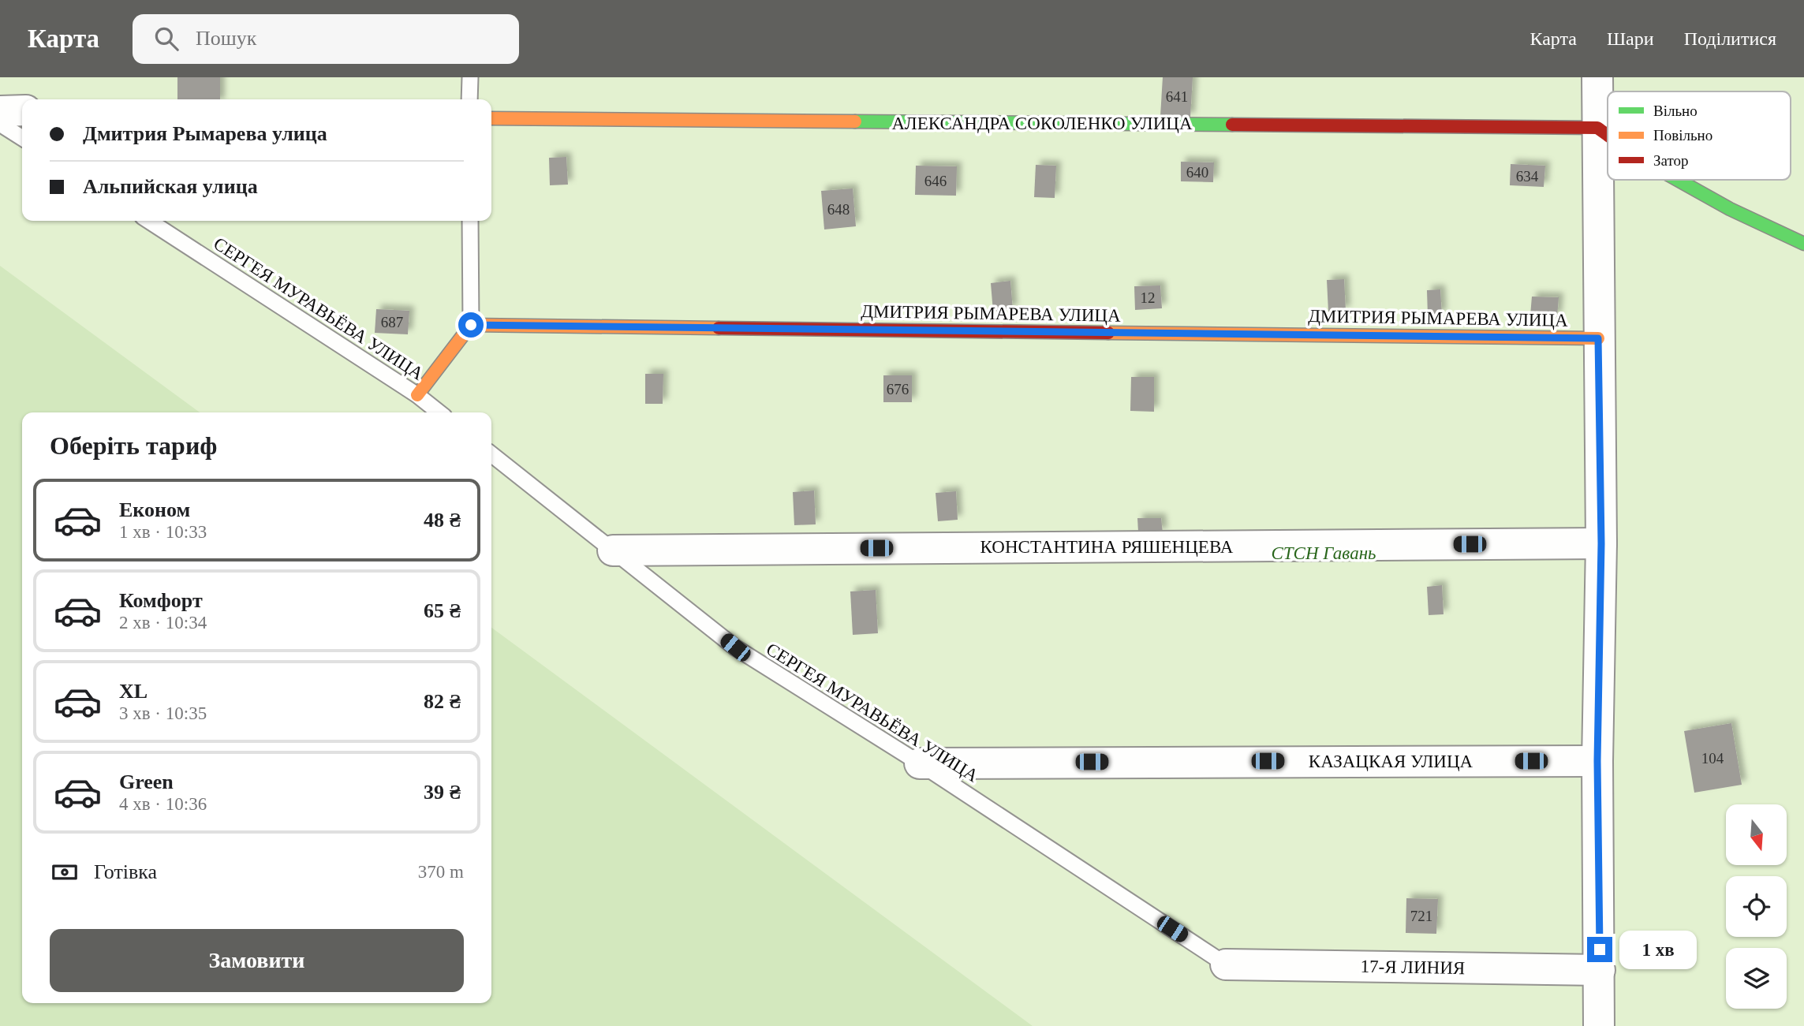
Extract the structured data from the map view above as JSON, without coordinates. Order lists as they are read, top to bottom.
{
  "streets": {
    "street": [
      "АЛЕКСАНДРА СОКОЛЕНКО УЛИЦА",
      "ДМИТРИЯ РЫМАРЕВА УЛИЦА",
      "КОНСТАНТИНА РЯШЕНЦЕВА",
      "КАЗАЦКАЯ УЛИЦА",
      "17-Я ЛИНИЯ"
    ],
    "lane": ["СЕРГЕЯ МУРАВЬЁВА УЛИЦА"]
  },
  "crossings": [
    ["СЕРГЕЯ МУРАВЬЁВА УЛИЦА", "КОНСТАНТИНА РЯШЕНЦЕВА"],
    ["СЕРГЕЯ МУРАВЬЁВА УЛИЦА", "КАЗАЦКАЯ УЛИЦА"],
    ["СЕРГЕЯ МУРАВЬЁВА УЛИЦА", "17-Я ЛИНИЯ"]
  ],
  "parks": ["СТСН Гавань"],
  "house_numbers": [
    "641",
    "640",
    "634",
    "646",
    "648",
    "12",
    "687",
    "676",
    "104",
    "721"
  ],
  "legend": ["Вільно", "Повільно", "Затор"],
  "north": "bottom",
  "page": {
    "header": "Карта",
    "search": "Пошук",
    "nav": ["Карта", "Шари", "Поділитися"],
    "banner": ["Дмитрия Рымарева улица", "Альпийская улица"],
    "heading": "Оберіть тариф",
    "list": [
      {
        "name": "Економ",
        "note": "1 хв · 10:33",
        "value": "48 ₴"
      },
      {
        "name": "Комфорт",
        "note": "2 хв · 10:34",
        "value": "65 ₴"
      },
      {
        "name": "XL",
        "note": "3 хв · 10:35",
        "value": "82 ₴"
      },
      {
        "name": "Green",
        "note": "4 хв · 10:36",
        "value": "39 ₴"
      }
    ],
    "pay": ["Готівка", "370 m"],
    "buttons": "Замовити",
    "bubble": "1 хв"
  }
}
